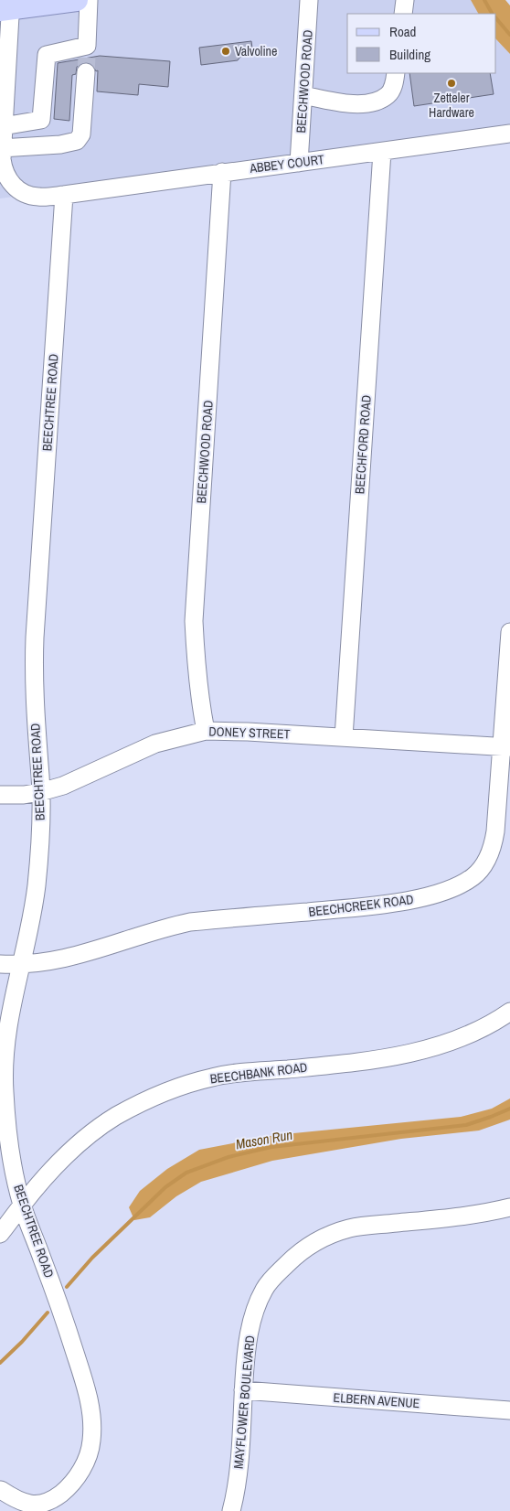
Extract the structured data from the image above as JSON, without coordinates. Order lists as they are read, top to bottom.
{
  "streets": {
    "street": [
      "BEECHWOOD ROAD",
      "ABBEY COURT",
      "BEECHTREE ROAD",
      "BEECHFORD ROAD",
      "DONEY STREET",
      "BEECHCREEK ROAD",
      "BEECHBANK ROAD",
      "ELBERN AVENUE",
      "MAYFLOWER BOULEVARD"
    ]
  },
  "crossings": [
    ["BEECHWOOD ROAD", "ABBEY COURT"],
    ["BEECHWOOD ROAD", "DONEY STREET"],
    ["ABBEY COURT", "BEECHTREE ROAD"],
    ["ABBEY COURT", "BEECHFORD ROAD"],
    ["BEECHTREE ROAD", "DONEY STREET"],
    ["BEECHTREE ROAD", "BEECHCREEK ROAD"],
    ["BEECHTREE ROAD", "BEECHBANK ROAD"],
    ["BEECHFORD ROAD", "DONEY STREET"],
    ["DONEY STREET", "BEECHCREEK ROAD"],
    ["ELBERN AVENUE", "MAYFLOWER BOULEVARD"]
  ],
  "water": ["Mason Run"],
  "places": ["Valvoline", "Zetteler Hardware"],
  "legend": ["Road", "Building"]
}
